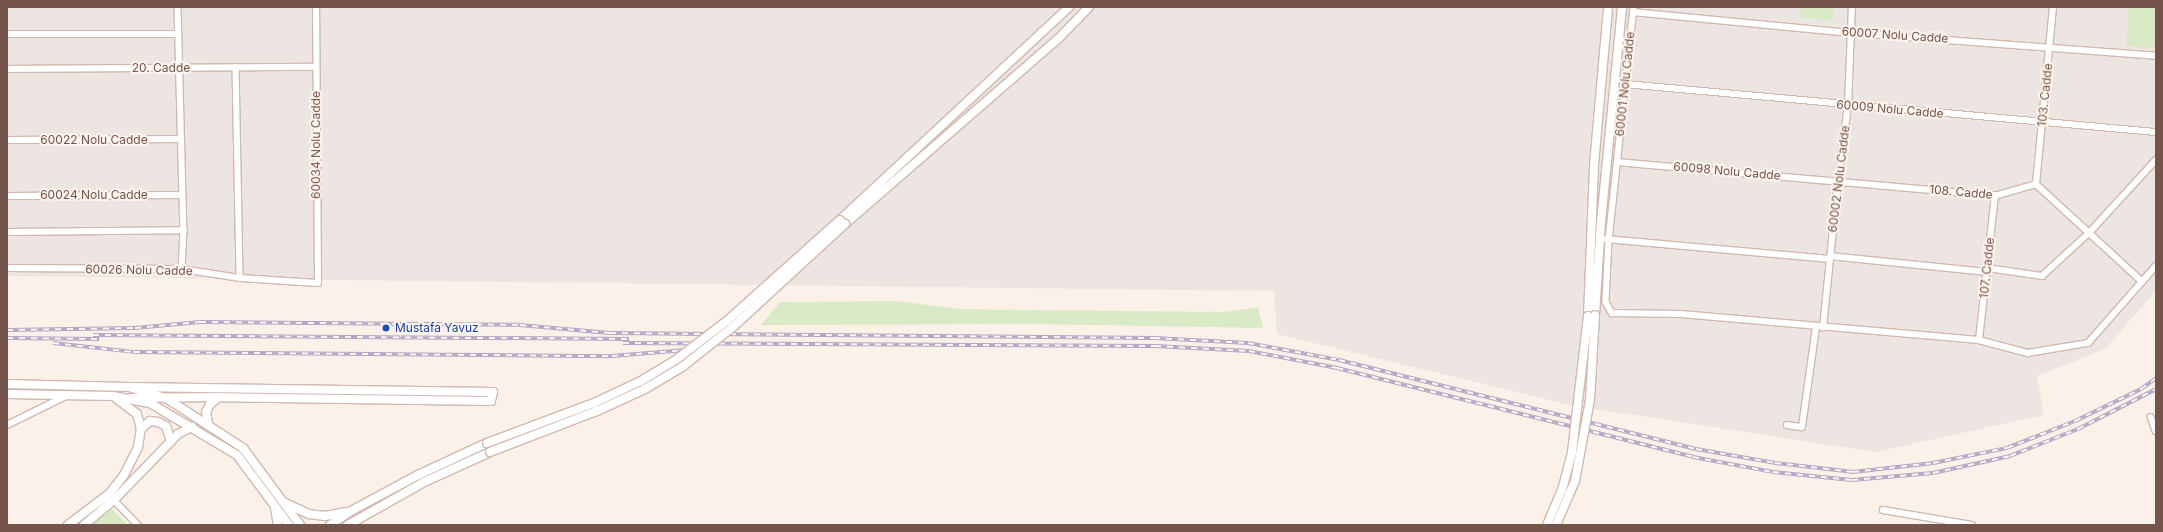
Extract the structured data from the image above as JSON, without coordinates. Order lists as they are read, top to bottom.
{
  "streets": {
    "street": [
      "60007 Nolu Cadde",
      "20. Cadde",
      "60001 Nolu Cadde",
      "103. Cadde",
      "60009 Nolu Cadde",
      "60022 Nolu Cadde",
      "60034 Nolu Cadde",
      "60098 Nolu Cadde",
      "60002 Nolu Cadde",
      "108. Cadde",
      "60024 Nolu Cadde",
      "107. Cadde",
      "60026 Nolu Cadde"
    ]
  },
  "crossings": [
    ["60007 Nolu Cadde", "60001 Nolu Cadde"],
    ["60007 Nolu Cadde", "103. Cadde"],
    ["60007 Nolu Cadde", "60002 Nolu Cadde"],
    ["20. Cadde", "60034 Nolu Cadde"],
    ["60001 Nolu Cadde", "60009 Nolu Cadde"],
    ["60001 Nolu Cadde", "60098 Nolu Cadde"],
    ["103. Cadde", "60009 Nolu Cadde"],
    ["103. Cadde", "108. Cadde"],
    ["60009 Nolu Cadde", "60002 Nolu Cadde"],
    ["60034 Nolu Cadde", "60026 Nolu Cadde"],
    ["60098 Nolu Cadde", "60002 Nolu Cadde"],
    ["60098 Nolu Cadde", "108. Cadde"],
    ["60002 Nolu Cadde", "108. Cadde"],
    ["108. Cadde", "107. Cadde"]
  ],
  "places": ["Mustafa Yavuz"]
}
